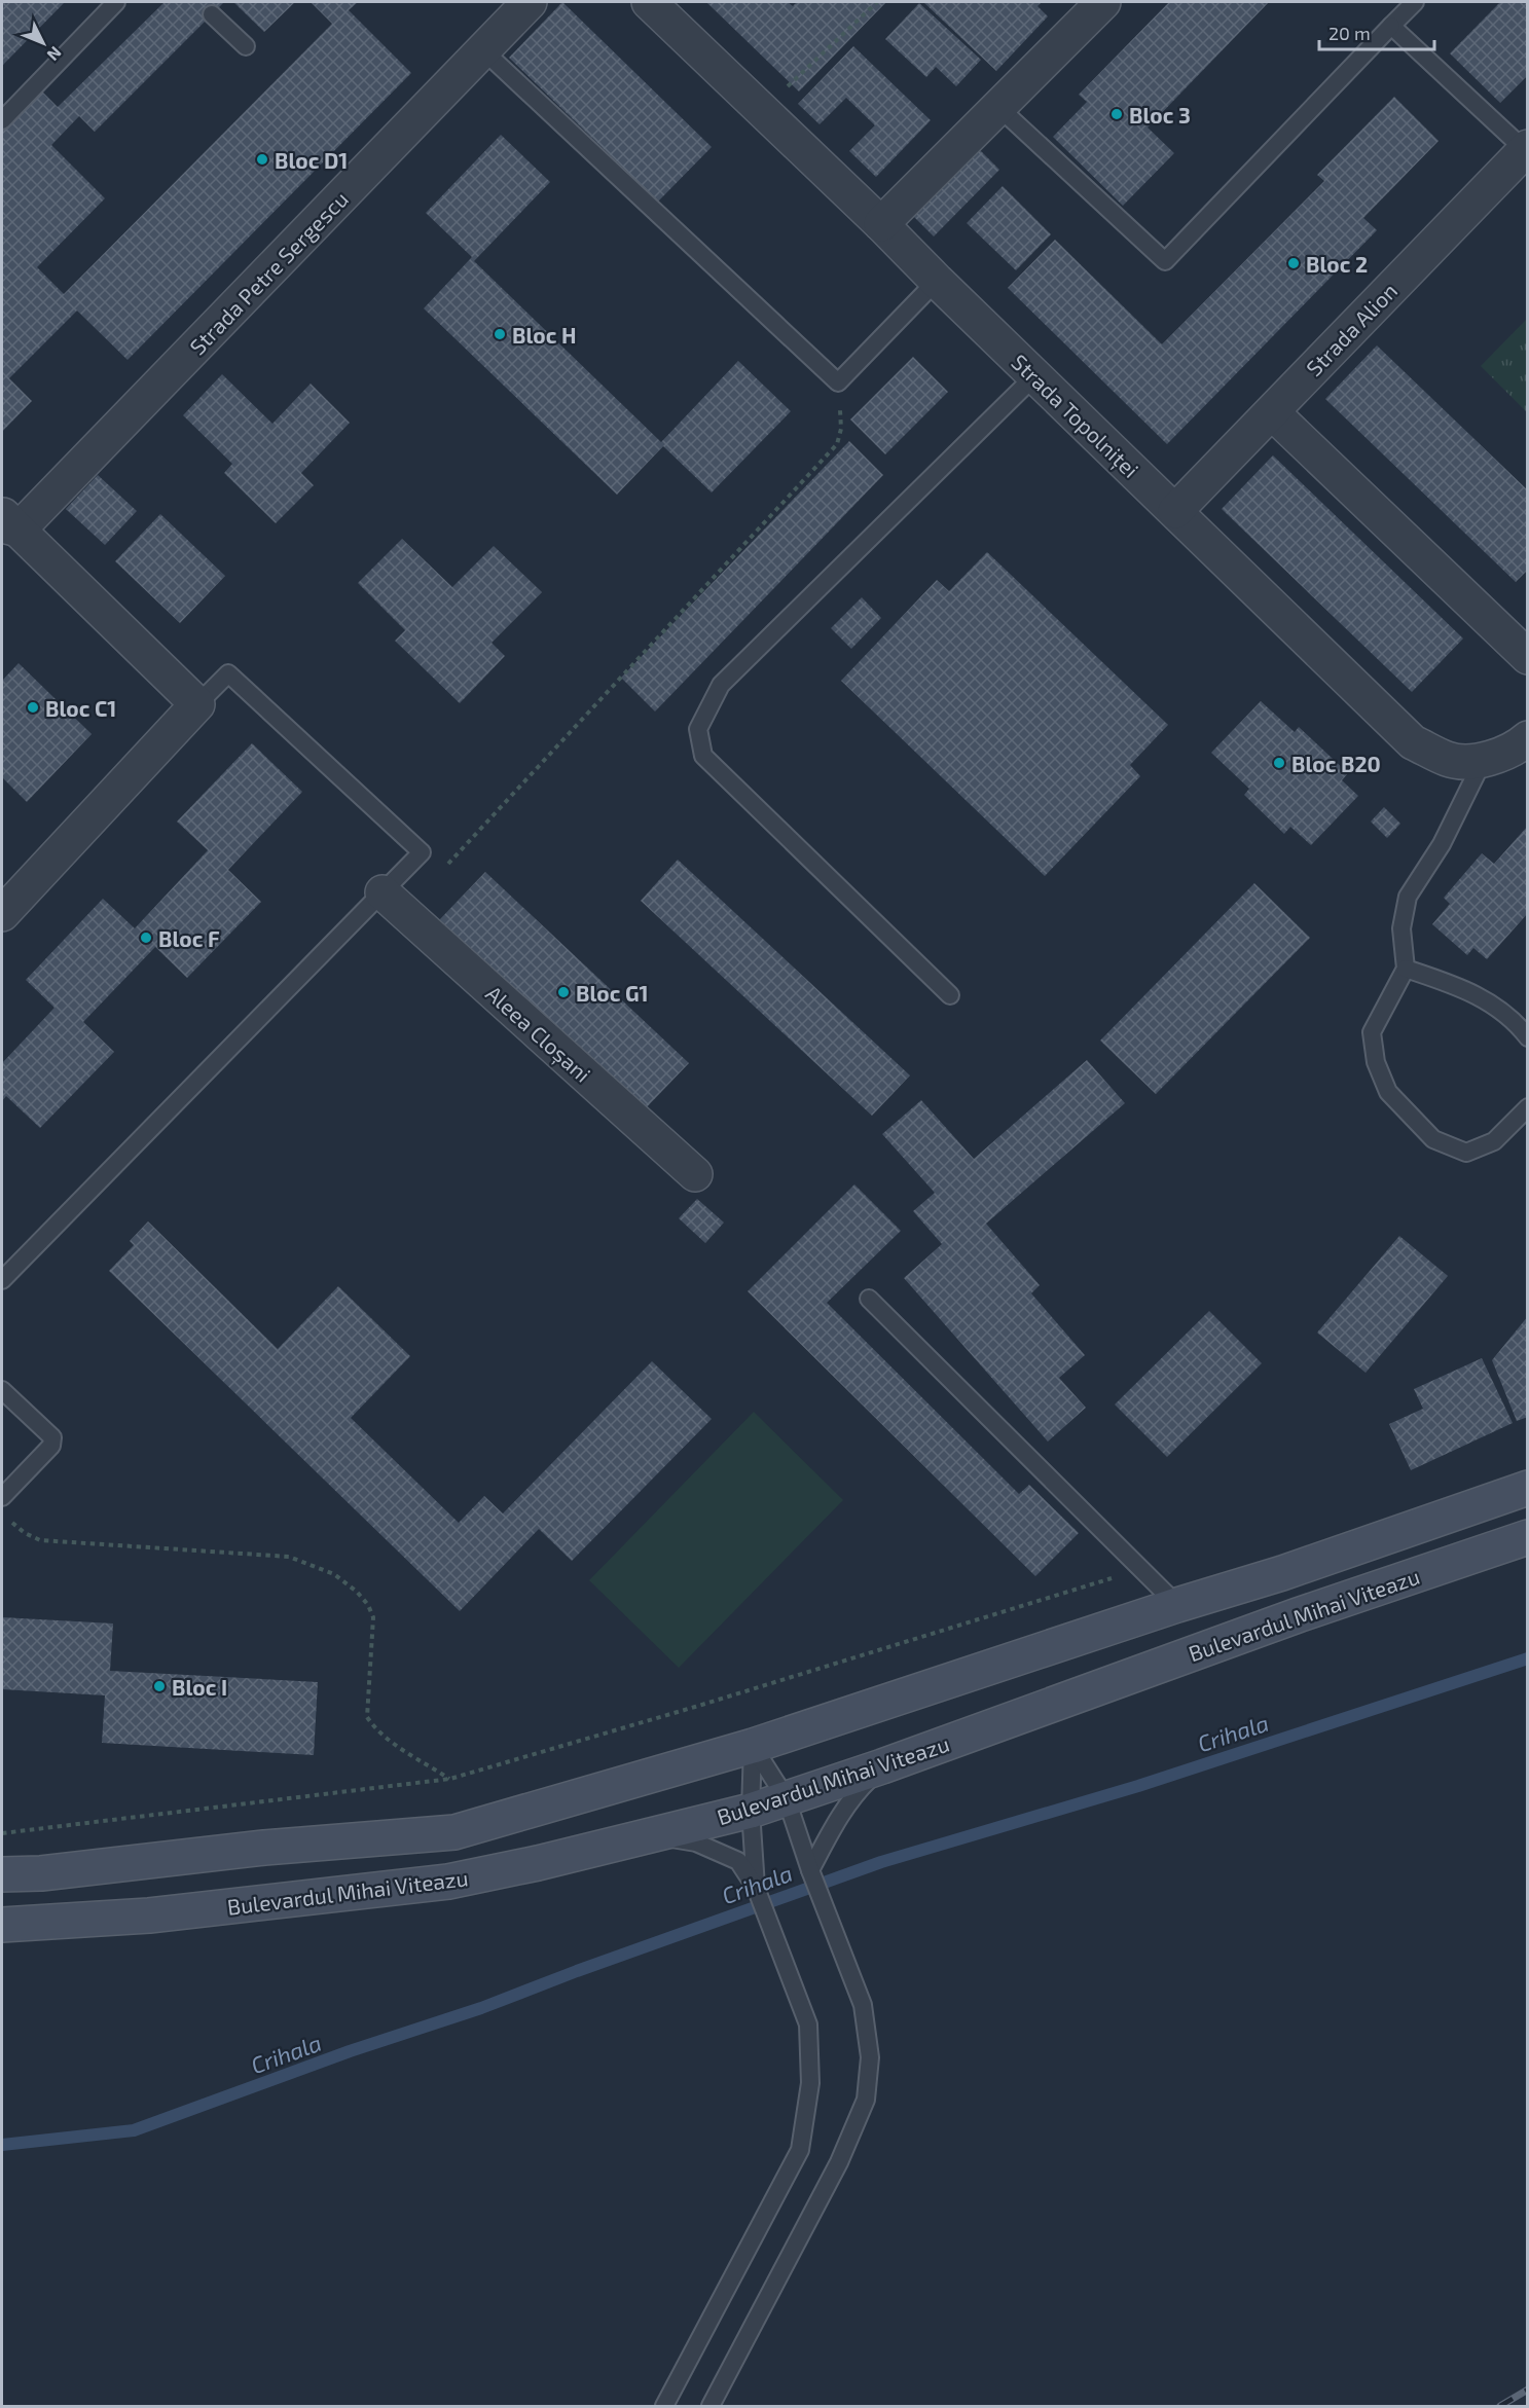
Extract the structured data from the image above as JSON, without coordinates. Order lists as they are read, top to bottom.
{
  "streets": {
    "main road": ["Bulevardul Mihai Viteazu"],
    "street": [
      "Strada Petre Sergescu",
      "Strada Alion",
      "Strada Topolniței",
      "Aleea Cloșani"
    ]
  },
  "crossings": [
    ["Strada Alion", "Strada Topolniței"]
  ],
  "water": ["Crihala"],
  "places": [
    "Bloc 3",
    "Bloc D1",
    "Bloc 2",
    "Bloc H",
    "Bloc C1",
    "Bloc B20",
    "Bloc F",
    "Bloc G1",
    "Bloc I"
  ],
  "scale_bar": "20 m",
  "north": "bottom right"
}
